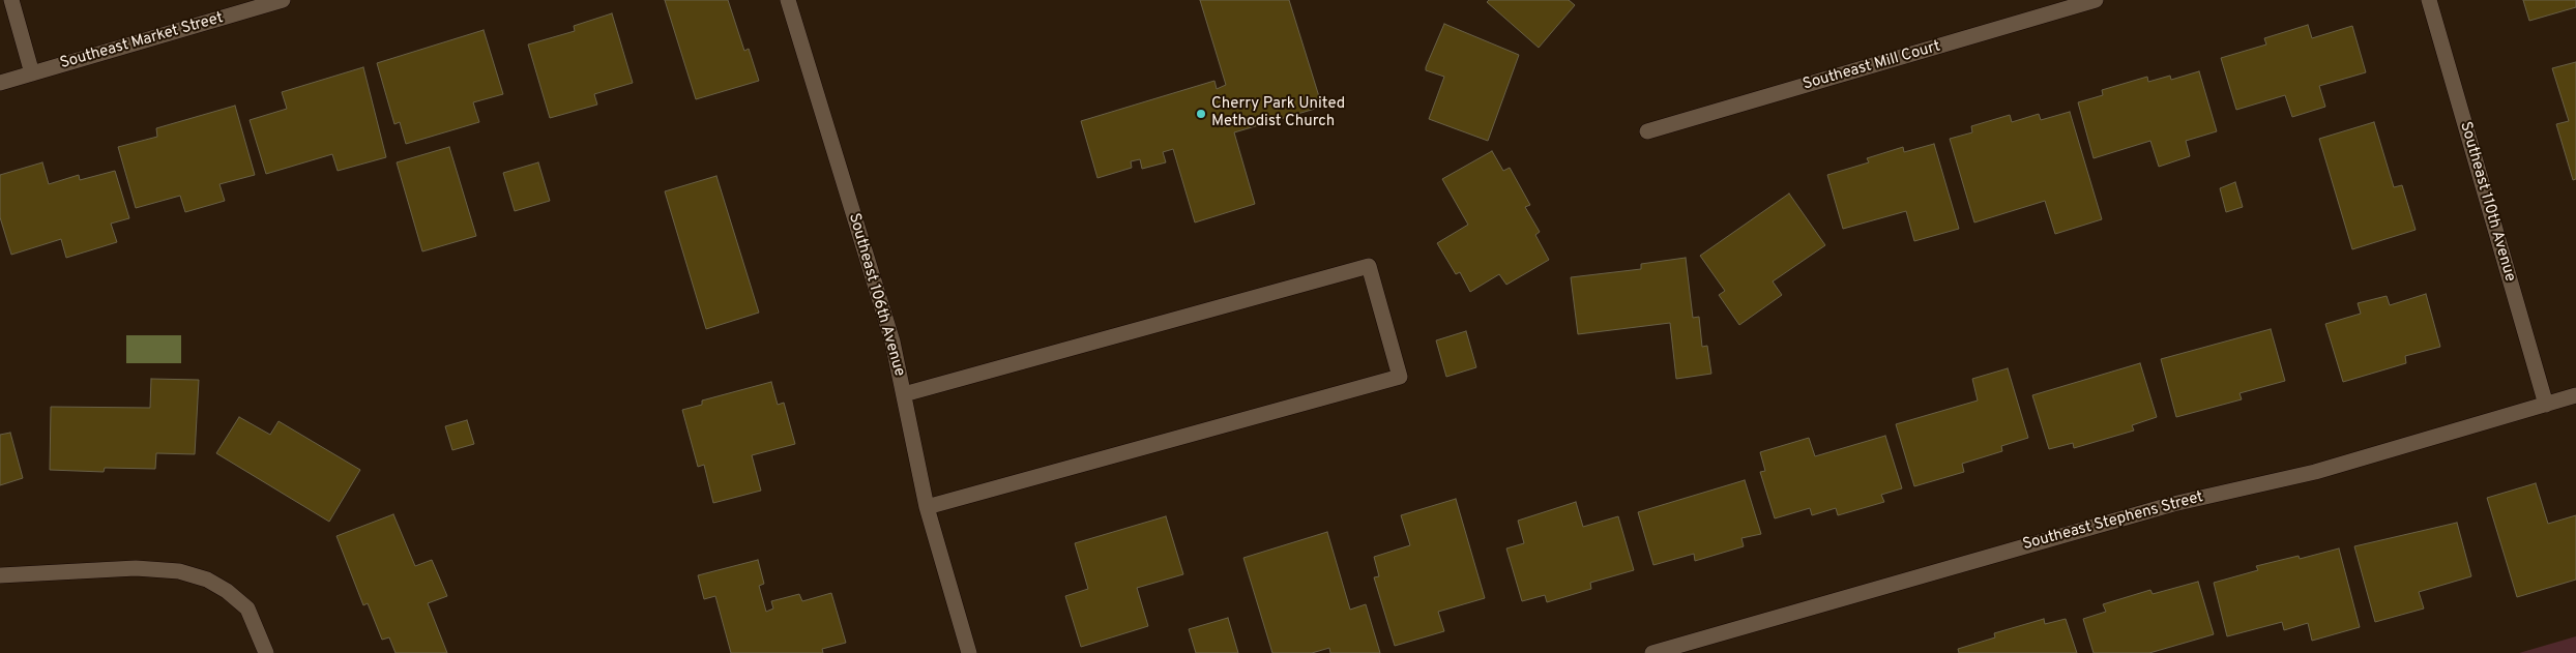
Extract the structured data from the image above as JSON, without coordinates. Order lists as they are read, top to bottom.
{
  "streets": {
    "street": [
      "Southeast Market Street",
      "Southeast Mill Court",
      "Southeast 110th Avenue",
      "Southeast 106th Avenue",
      "Southeast Stephens Street"
    ]
  },
  "crossings": [
    ["Southeast 110th Avenue", "Southeast Stephens Street"]
  ],
  "places": ["Cherry Park United Methodist Church"]
}
